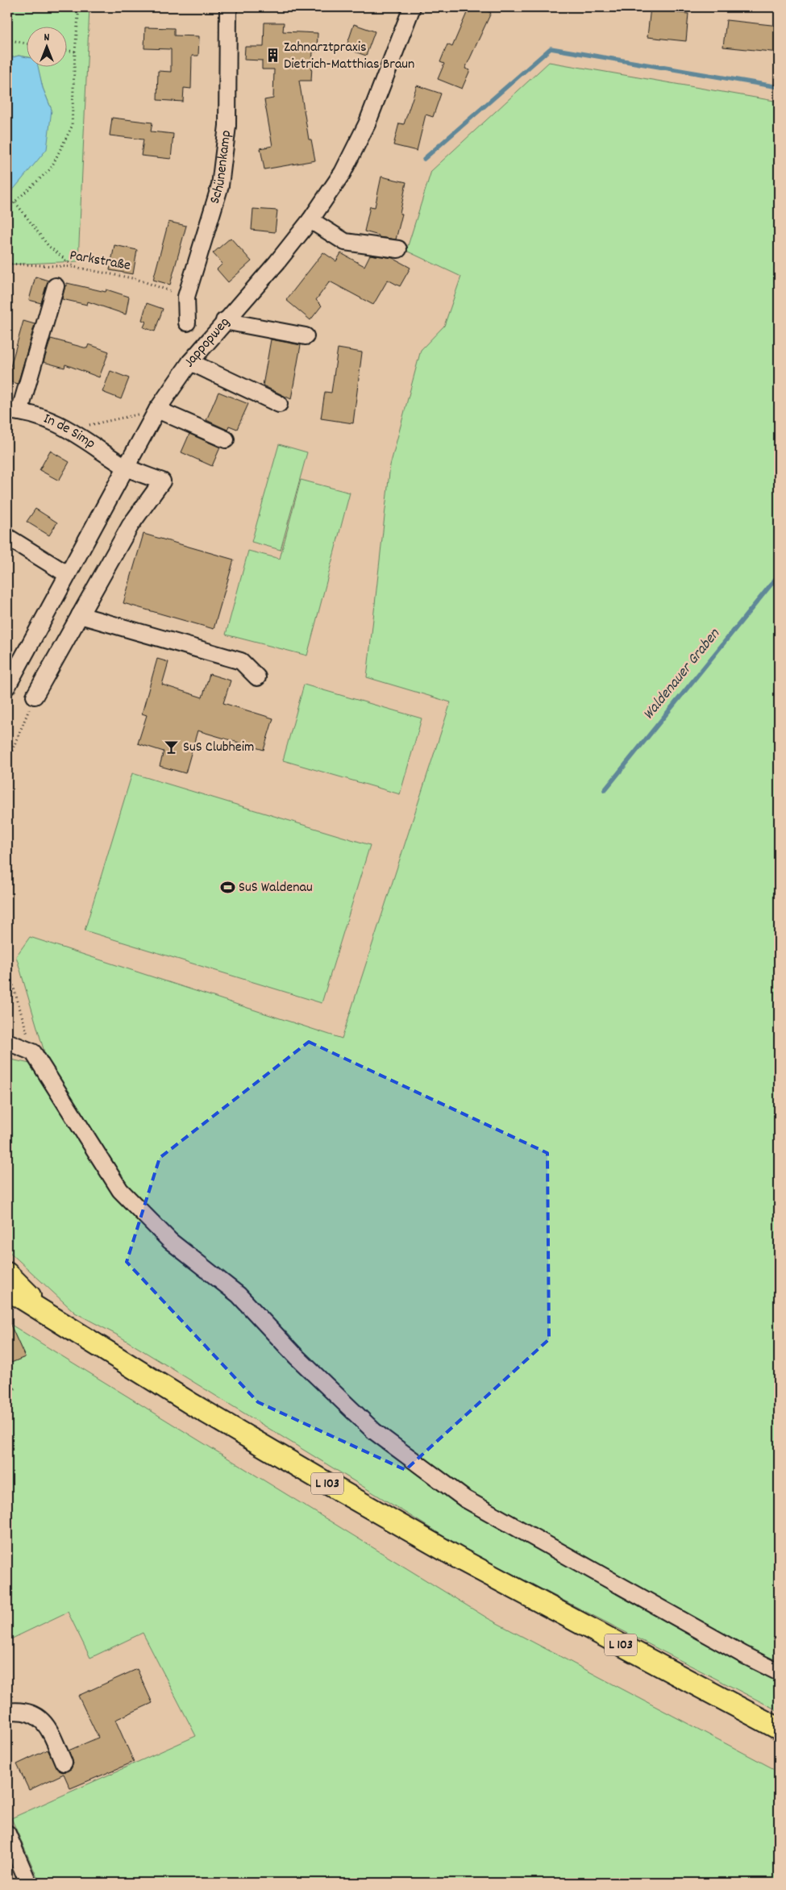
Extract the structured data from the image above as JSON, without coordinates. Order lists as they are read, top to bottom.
{
  "streets": {
    "main road": ["L 103"],
    "street": ["Schünenkamp", "Jappopweg", "In de Simp"],
    "path": ["Parkstraße"]
  },
  "crossings": [
    ["Schünenkamp", "Parkstraße"],
    ["Jappopweg", "In de Simp"]
  ],
  "water": ["Waldenauer Graben"],
  "places": {
    "building": ["Zahnarztpraxis Dietrich-Matthias Braun"],
    "bar": ["SuS Clubheim"],
    "sports": ["SuS Waldenau"]
  },
  "north": "top"
}
